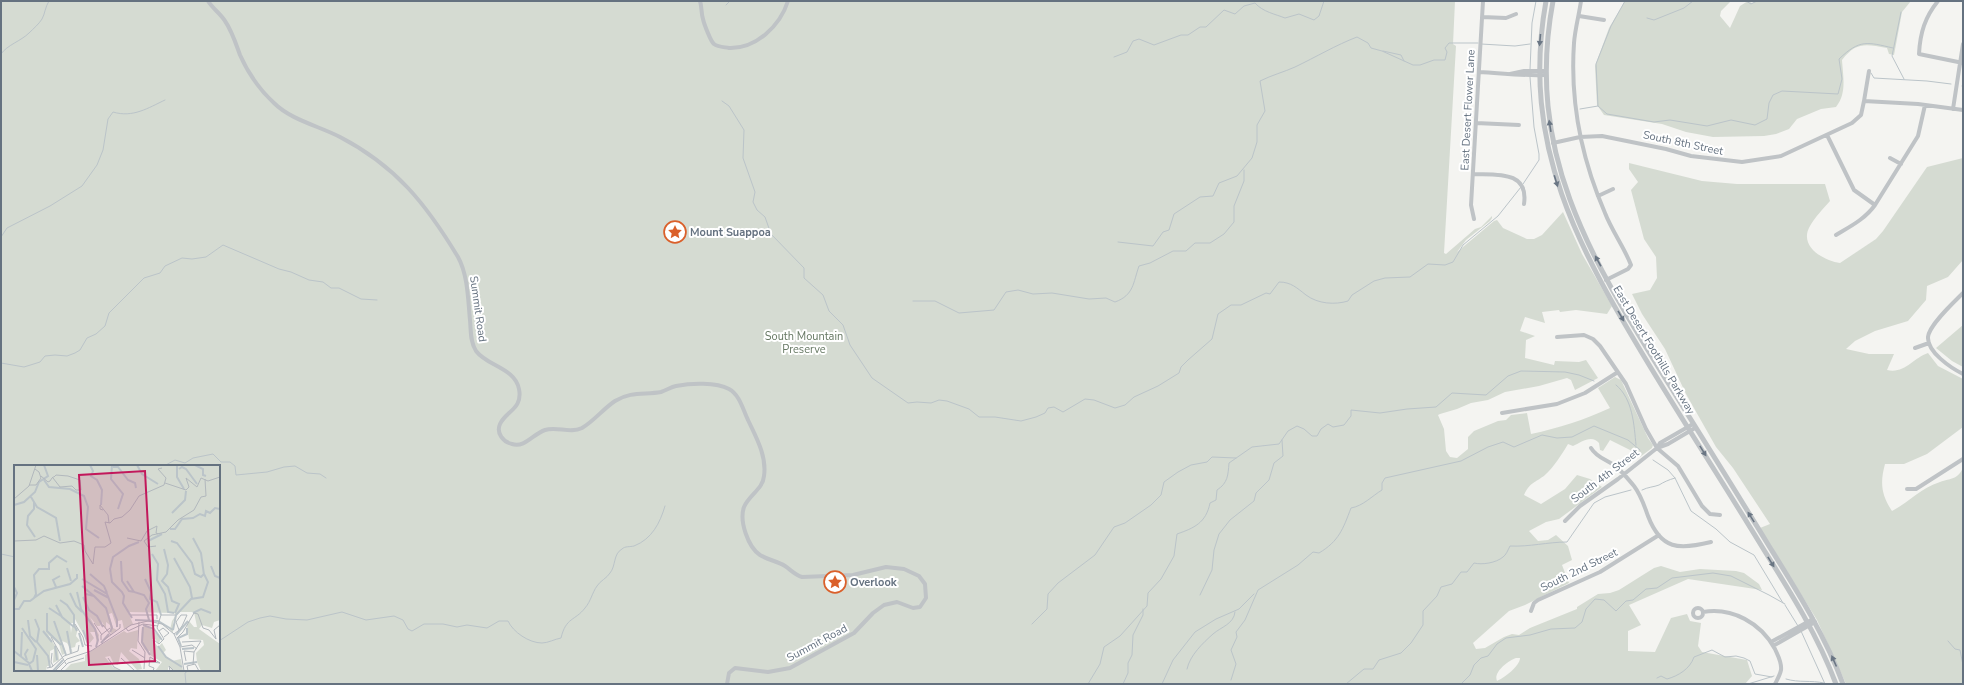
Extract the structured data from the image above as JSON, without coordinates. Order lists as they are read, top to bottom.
{
  "streets": {
    "street": [
      "East Desert Flower Lane",
      "South 8th Street",
      "Summit Road",
      "East Desert Foothills Parkway",
      "South 4th Street",
      "South 2nd Street"
    ]
  },
  "crossings": [
    ["South 8th Street", "East Desert Foothills Parkway"],
    ["East Desert Foothills Parkway", "South 4th Street"]
  ],
  "parks": ["South Mountain Preserve"],
  "places": {
    "place": ["Mount Suappoa", "Overlook"]
  }
}
